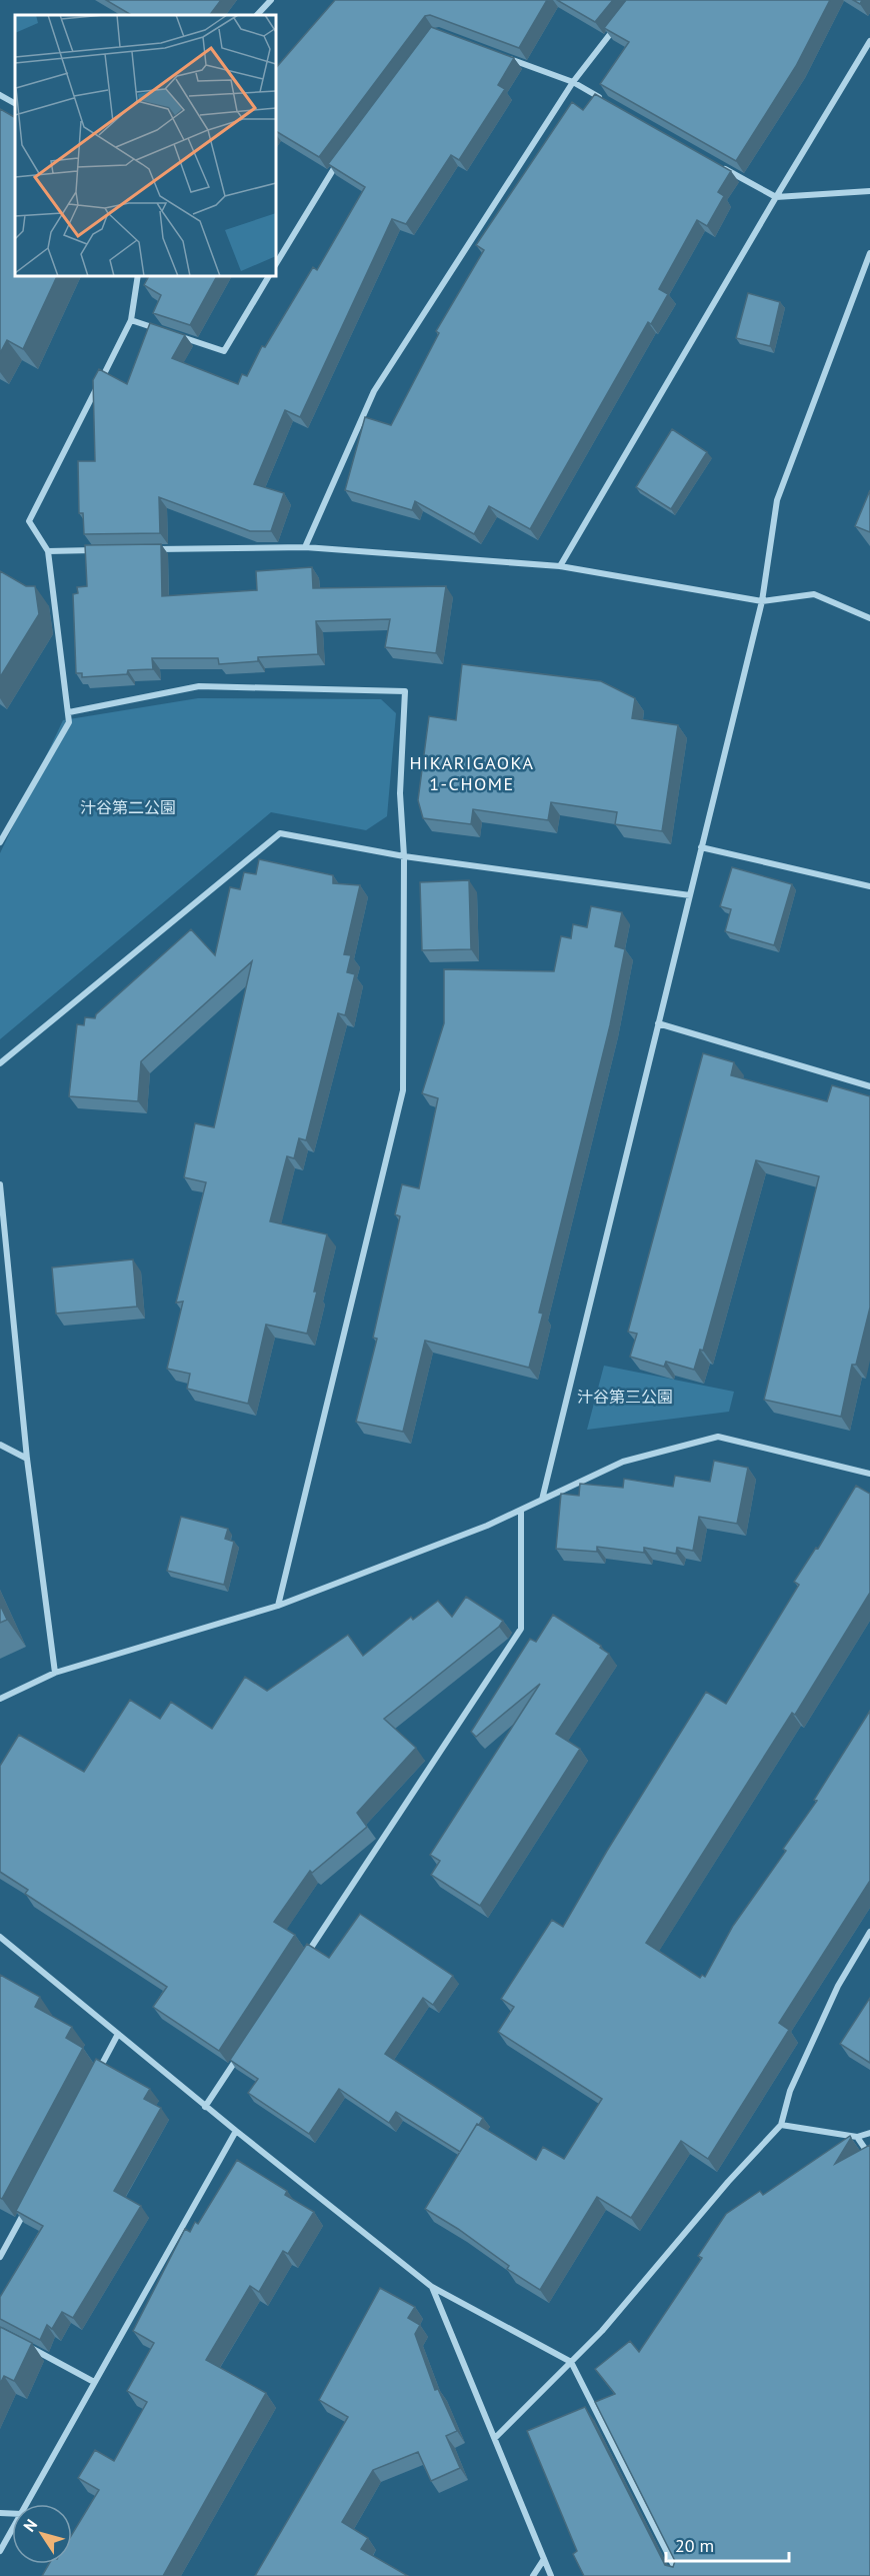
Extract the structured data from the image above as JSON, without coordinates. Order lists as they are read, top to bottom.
{
  "districts": ["HIKARIGAOKA 1-CHOME"],
  "parks": ["汁谷第二公園", "汁谷第三公園"],
  "scale_bar": "20 m",
  "north": "top left"
}
